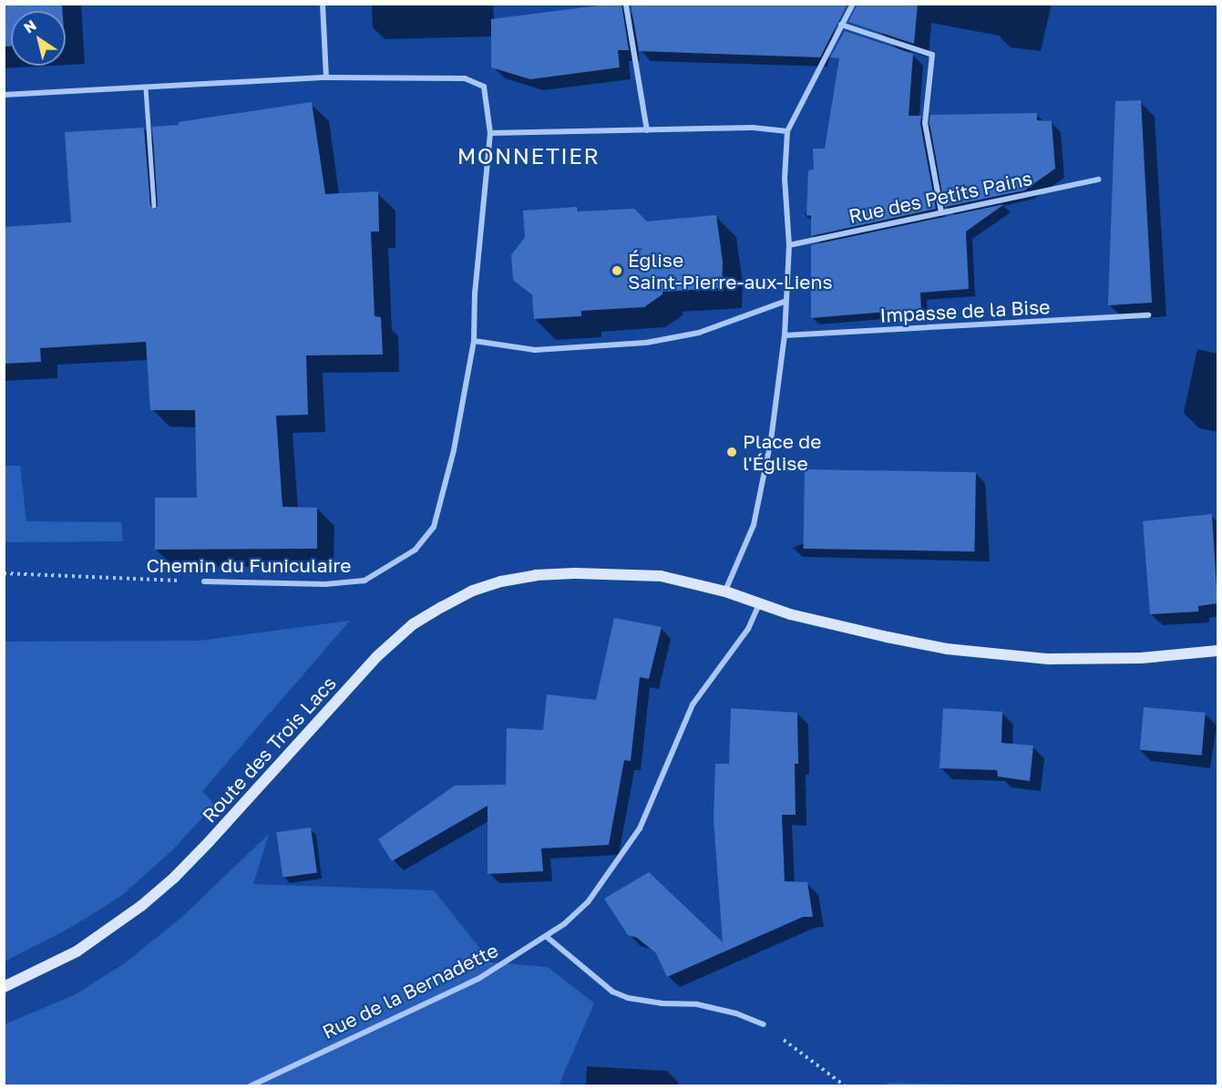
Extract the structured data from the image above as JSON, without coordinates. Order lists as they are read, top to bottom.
{
  "streets": {
    "street": [
      "Rue des Petits Pains",
      "Impasse de la Bise",
      "Chemin du Funiculaire",
      "Route des Trois Lacs",
      "Rue de la Bernadette"
    ]
  },
  "crossings": [
    ["Route des Trois Lacs", "Rue de la Bernadette"]
  ],
  "districts": ["MONNETIER"],
  "places": ["Église Saint-Pierre-aux-Liens", "Place de l'Église"],
  "north": "top left"
}
